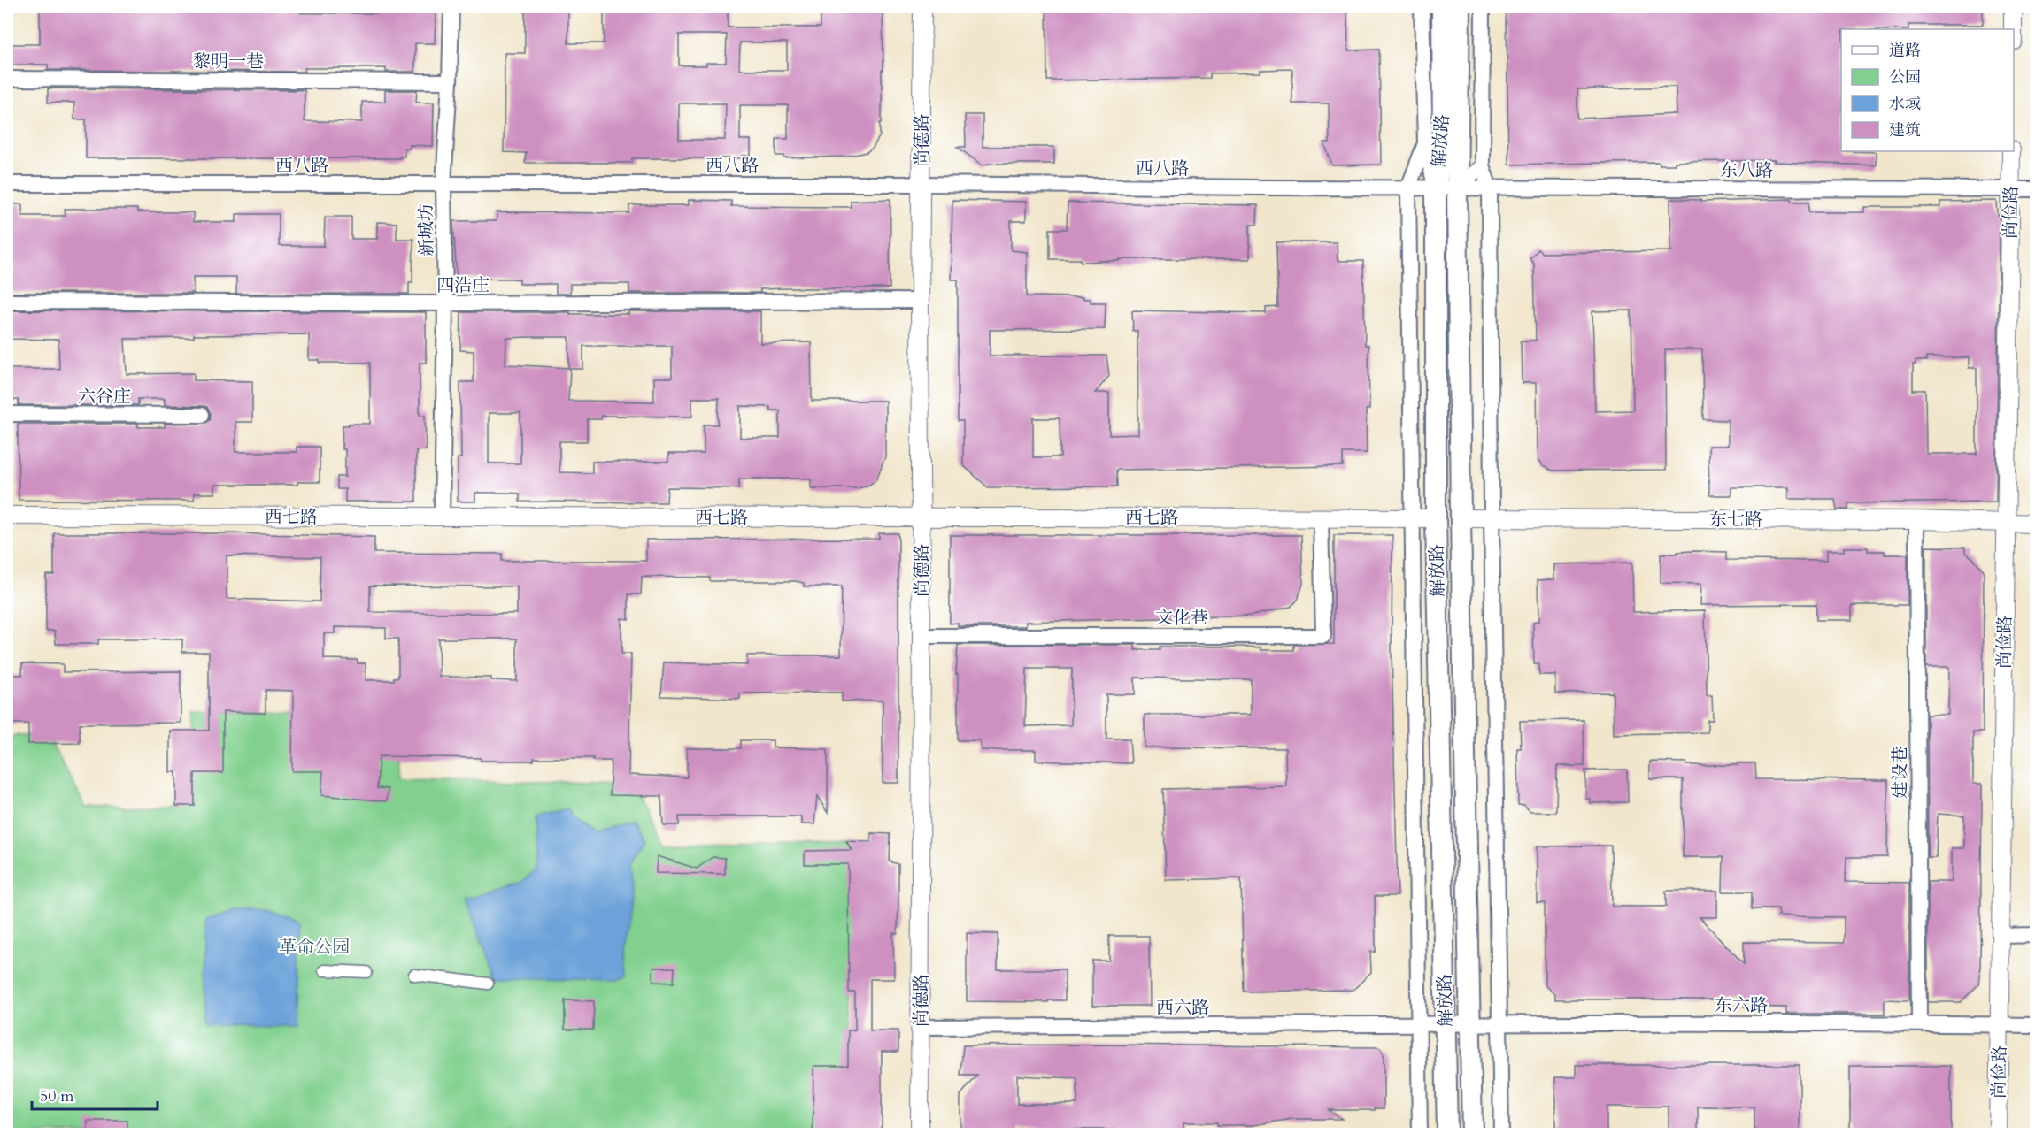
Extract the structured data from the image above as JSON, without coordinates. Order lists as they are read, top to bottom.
{
  "streets": {
    "main road": ["解放路", "东七路"],
    "street": [
      "黎明一巷",
      "尚德路",
      "西八路",
      "东八路",
      "尚俭路",
      "新城坊",
      "四浩庄",
      "六谷庄",
      "西七路",
      "文化巷",
      "建设巷",
      "东六路",
      "西六路"
    ]
  },
  "crossings": [
    ["黎明一巷", "新城坊"],
    ["尚德路", "西八路"],
    ["尚德路", "四浩庄"],
    ["尚德路", "西七路"],
    ["尚德路", "文化巷"],
    ["尚德路", "西六路"],
    ["解放路", "西八路"],
    ["解放路", "东八路"],
    ["解放路", "西七路"],
    ["解放路", "东七路"],
    ["解放路", "东六路"],
    ["解放路", "西六路"],
    ["西八路", "东八路"],
    ["西八路", "新城坊"],
    ["东八路", "尚俭路"],
    ["尚俭路", "东七路"],
    ["尚俭路", "东六路"],
    ["新城坊", "四浩庄"],
    ["新城坊", "西七路"],
    ["西七路", "东七路"],
    ["西七路", "文化巷"],
    ["东七路", "建设巷"],
    ["建设巷", "东六路"],
    ["东六路", "西六路"]
  ],
  "parks": ["革命公园"],
  "legend": [
    "道路",
    "公园",
    "水域",
    "建筑"
  ],
  "scale_bar": "50 m"
}
